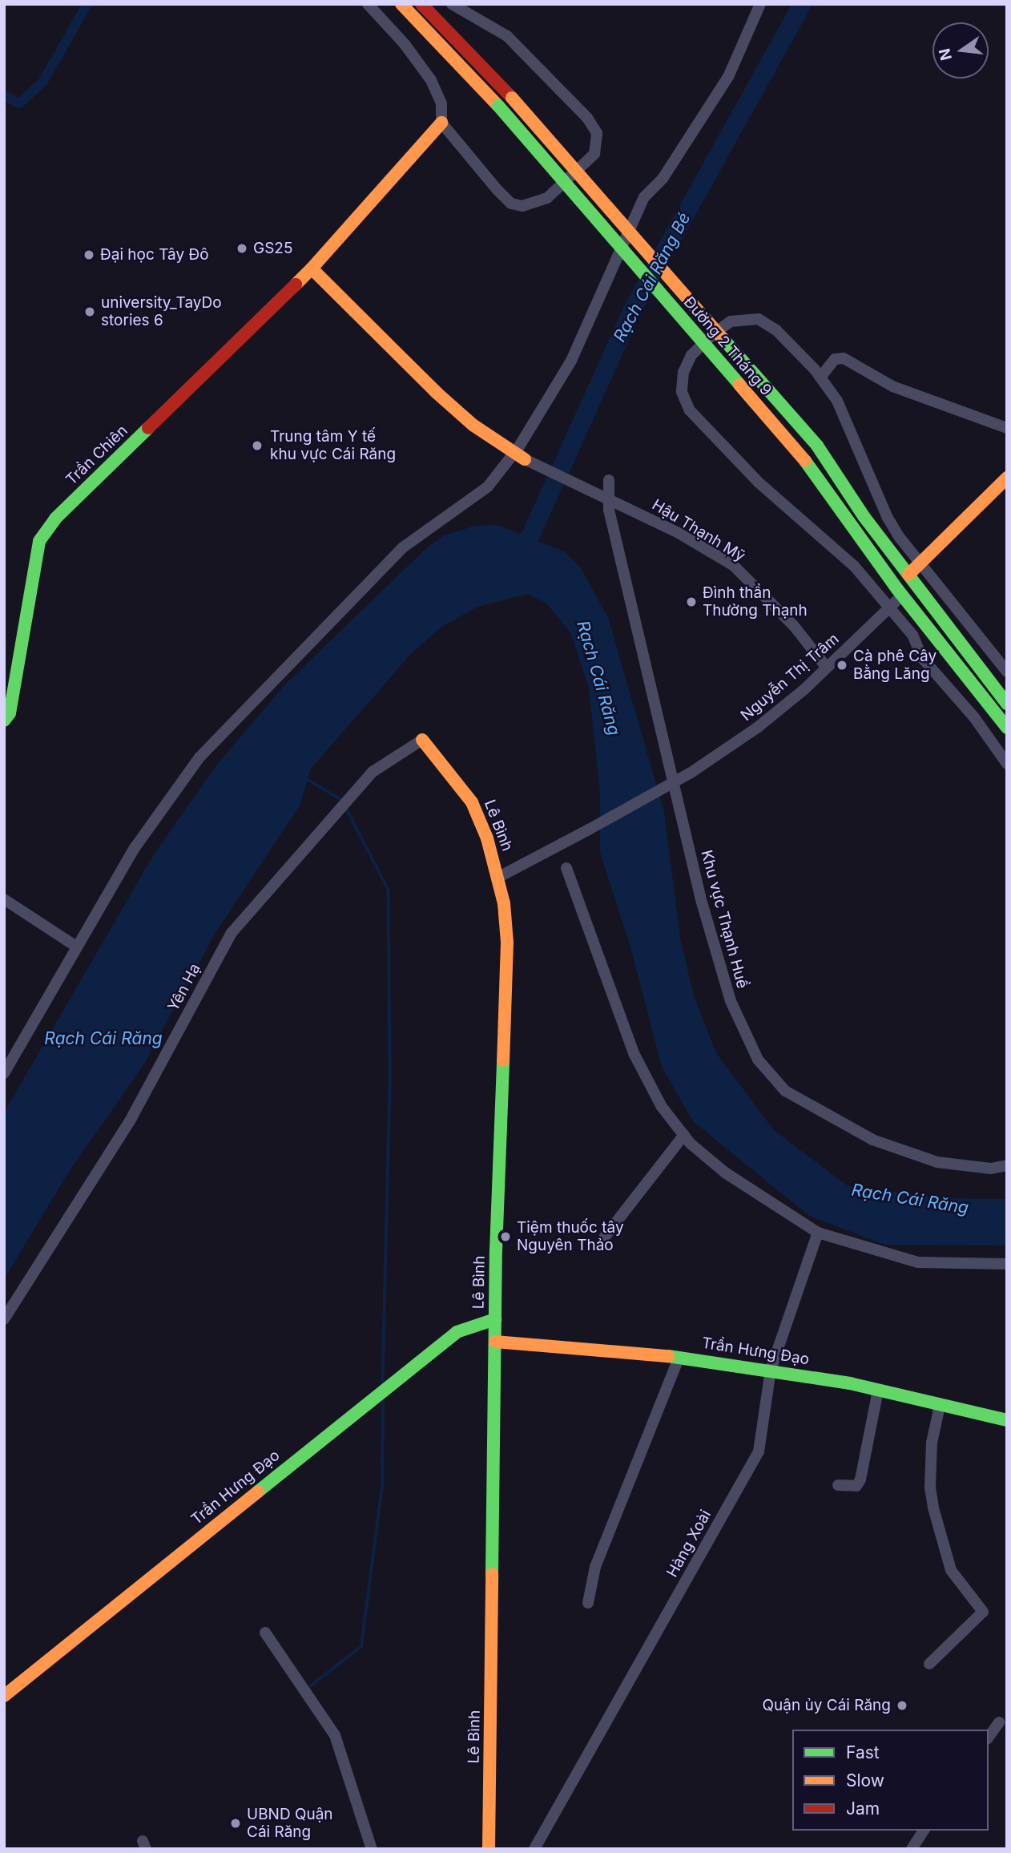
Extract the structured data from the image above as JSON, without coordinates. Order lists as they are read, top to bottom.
{
  "streets": {
    "main road": [
      "Đường 2 Tháng 9",
      "Trần Chiên",
      "Lê Bình",
      "Trần Hưng Đạo"
    ],
    "street": [
      "Hậu Thạnh Mỹ",
      "Nguyễn Thị Trâm",
      "Khu vực Thạnh Huề",
      "Yên Hạ",
      "Hàng Xoài"
    ]
  },
  "crossings": [
    ["Đường 2 Tháng 9", "Nguyễn Thị Trâm"],
    ["Hậu Thạnh Mỹ", "Nguyễn Thị Trâm"],
    ["Hậu Thạnh Mỹ", "Khu vực Thạnh Huề"],
    ["Nguyễn Thị Trâm", "Lê Bình"],
    ["Lê Bình", "Yên Hạ"],
    ["Lê Bình", "Trần Hưng Đạo"],
    ["Trần Hưng Đạo", "Hàng Xoài"]
  ],
  "water": ["Rạch Cái Răng Bé", "Rạch Cái Răng"],
  "places": [
    "GS25",
    "Đại học Tây Đô",
    "university_TayDo stories 6",
    "Trung tâm Y tế khu vực Cái Răng",
    "Đình thần Thường Thạnh",
    "Cà phê Cây Bằng Lăng",
    "Tiệm thuốc tây Nguyên Thảo",
    "Quận ủy Cái Răng",
    "UBND Quận Cái Răng"
  ],
  "legend": ["Fast", "Slow", "Jam"],
  "north": "left"
}
